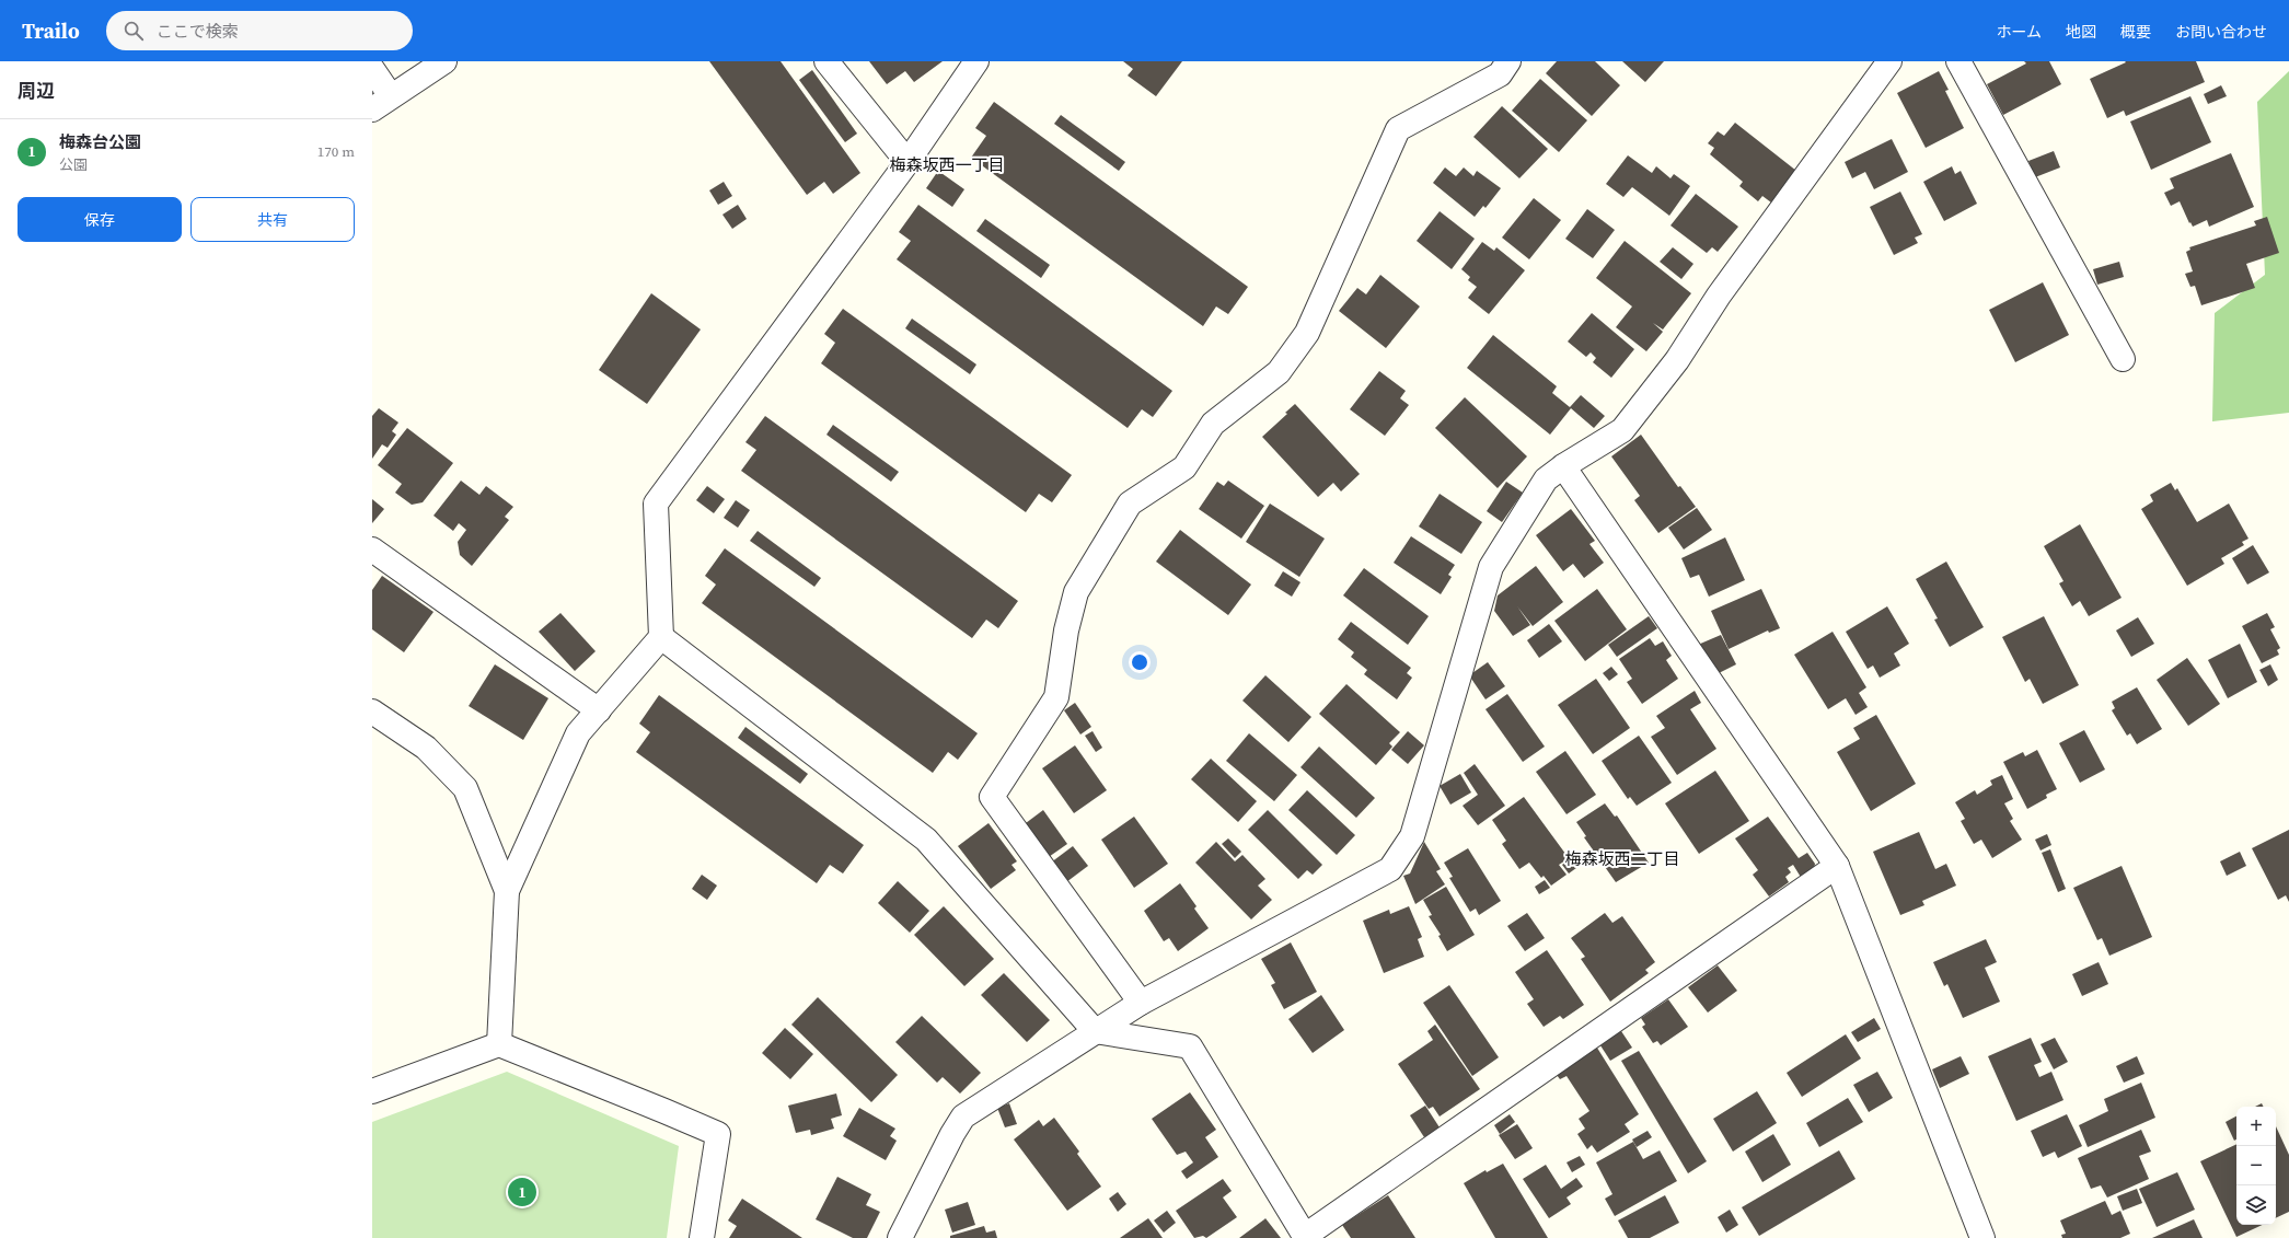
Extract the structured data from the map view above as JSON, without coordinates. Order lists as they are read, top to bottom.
{
  "districts": ["梅森坂西一丁目", "梅森坂西二丁目"],
  "page": {
    "header": "Trailo",
    "search": "ここで検索",
    "nav": [
      "ホーム",
      "地図",
      "概要",
      "お問い合わせ"
    ],
    "heading": "周辺",
    "list": [
      {
        "mark": "1",
        "name": "梅森台公園",
        "note": "公園",
        "value": "170 m"
      }
    ],
    "buttons": ["保存", "共有"],
    "map_buttons": ["+", "−"],
    "pins": "1"
  }
}
